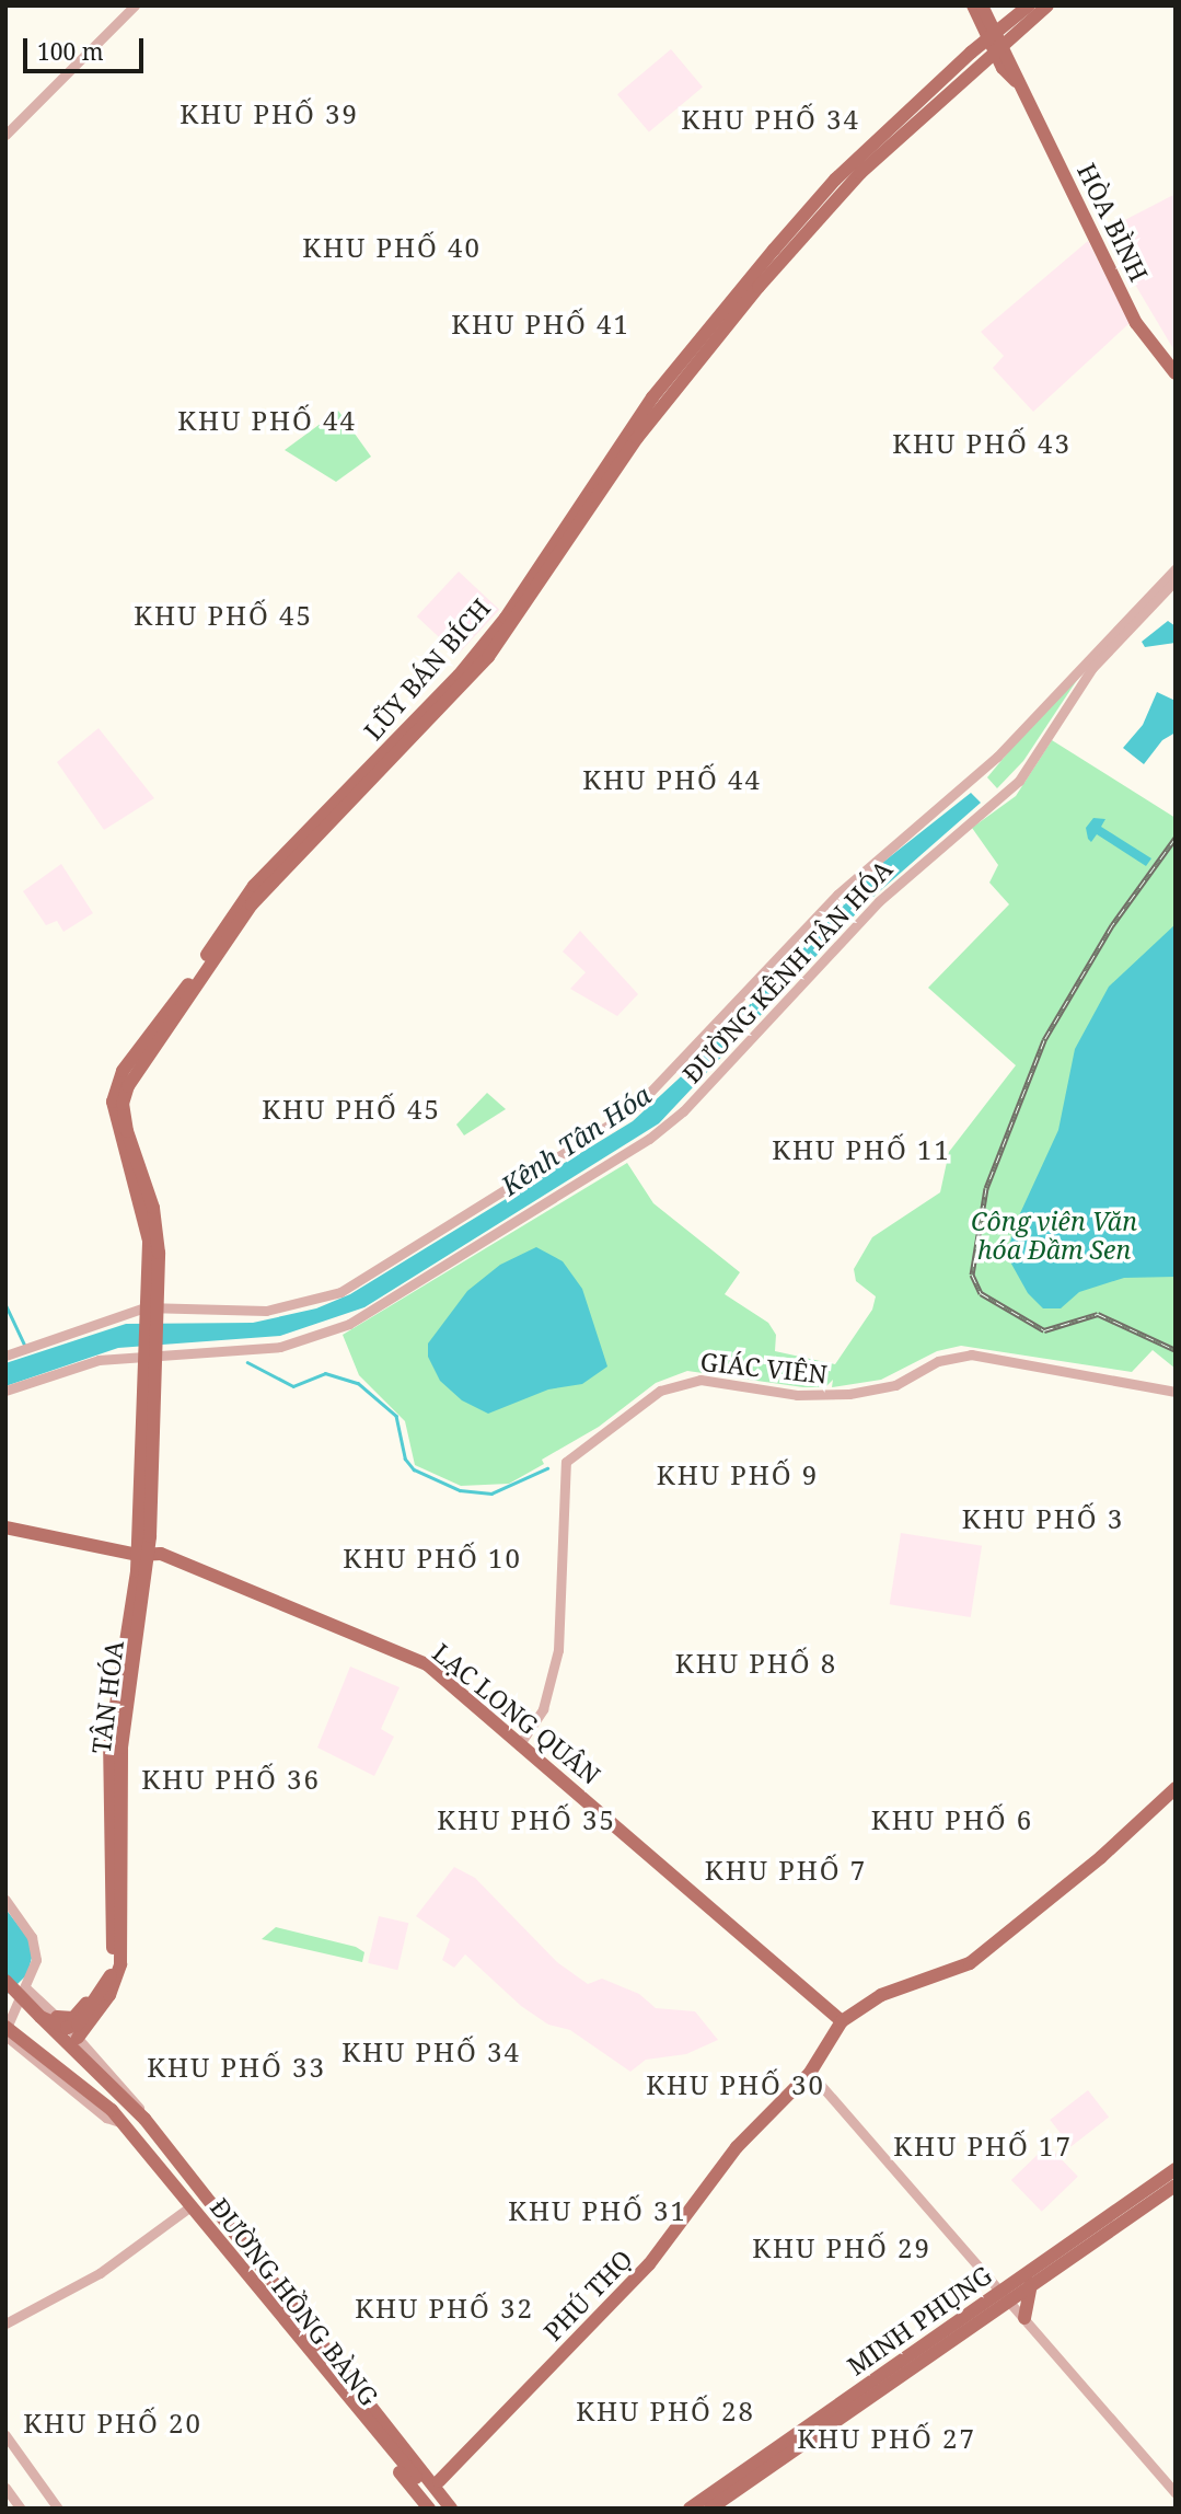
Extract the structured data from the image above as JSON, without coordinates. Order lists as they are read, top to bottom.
{
  "streets": {
    "main road": [
      "HÒA BÌNH",
      "LŨY BÁN BÍCH",
      "TÂN HÓA",
      "LẠC LONG QUÂN",
      "PHÚ THỌ",
      "ĐƯỜNG HỒNG BÀNG",
      "MINH PHỤNG"
    ],
    "street": ["ĐƯỜNG KÊNH TÂN HÓA", "GIÁC VIÊN"]
  },
  "crossings": [
    ["HÒA BÌNH", "LŨY BÁN BÍCH"],
    ["LŨY BÁN BÍCH", "ĐƯỜNG KÊNH TÂN HÓA"],
    ["LŨY BÁN BÍCH", "TÂN HÓA"],
    ["ĐƯỜNG KÊNH TÂN HÓA", "TÂN HÓA"],
    ["GIÁC VIÊN", "LẠC LONG QUÂN"],
    ["TÂN HÓA", "LẠC LONG QUÂN"],
    ["TÂN HÓA", "ĐƯỜNG HỒNG BÀNG"],
    ["LẠC LONG QUÂN", "PHÚ THỌ"],
    ["PHÚ THỌ", "ĐƯỜNG HỒNG BÀNG"]
  ],
  "districts": [
    "KHU PHỐ 39",
    "KHU PHỐ 34",
    "KHU PHỐ 40",
    "KHU PHỐ 41",
    "KHU PHỐ 44",
    "KHU PHỐ 43",
    "KHU PHỐ 45",
    "KHU PHỐ 44",
    "KHU PHỐ 45",
    "KHU PHỐ 11",
    "KHU PHỐ 9",
    "KHU PHỐ 3",
    "KHU PHỐ 10",
    "KHU PHỐ 8",
    "KHU PHỐ 36",
    "KHU PHỐ 35",
    "KHU PHỐ 6",
    "KHU PHỐ 7",
    "KHU PHỐ 34",
    "KHU PHỐ 33",
    "KHU PHỐ 30",
    "KHU PHỐ 17",
    "KHU PHỐ 31",
    "KHU PHỐ 29",
    "KHU PHỐ 32",
    "KHU PHỐ 28",
    "KHU PHỐ 20",
    "KHU PHỐ 27"
  ],
  "water": ["Kênh Tân Hóa"],
  "parks": ["Công viên Văn hóa Đầm Sen"],
  "scale_bar": "100 m"
}
